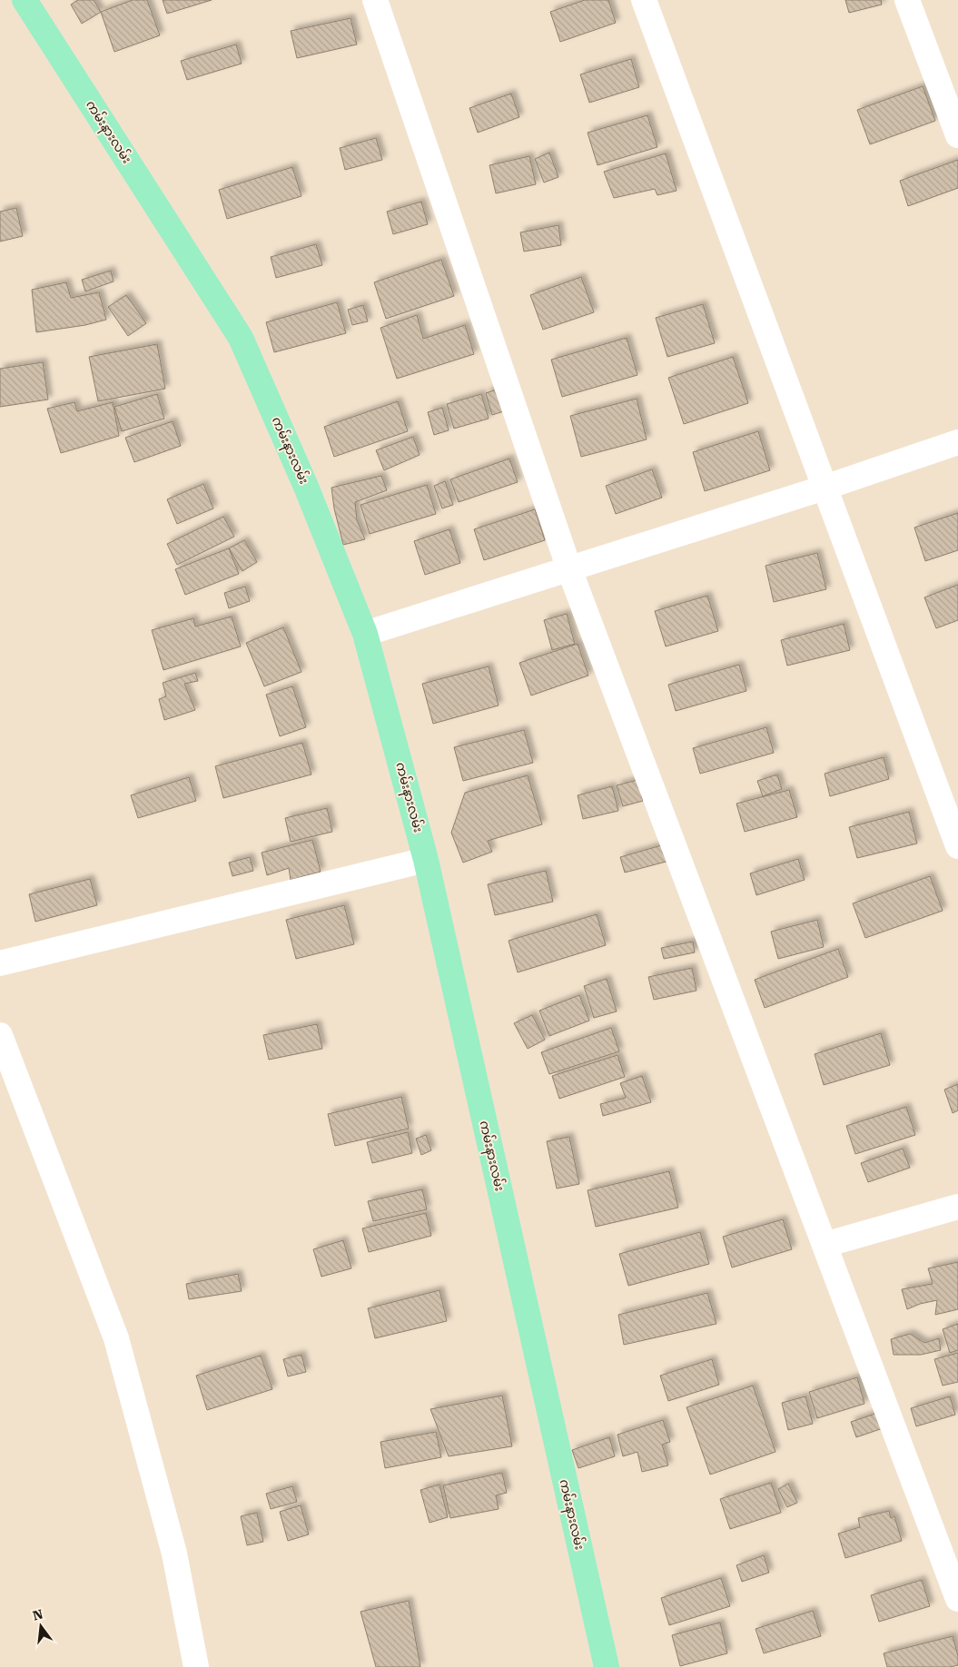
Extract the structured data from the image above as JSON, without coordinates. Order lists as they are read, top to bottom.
{
  "streets": {
    "main road": ["ကမ်းနားလမ်း"]
  },
  "north": "top"
}
